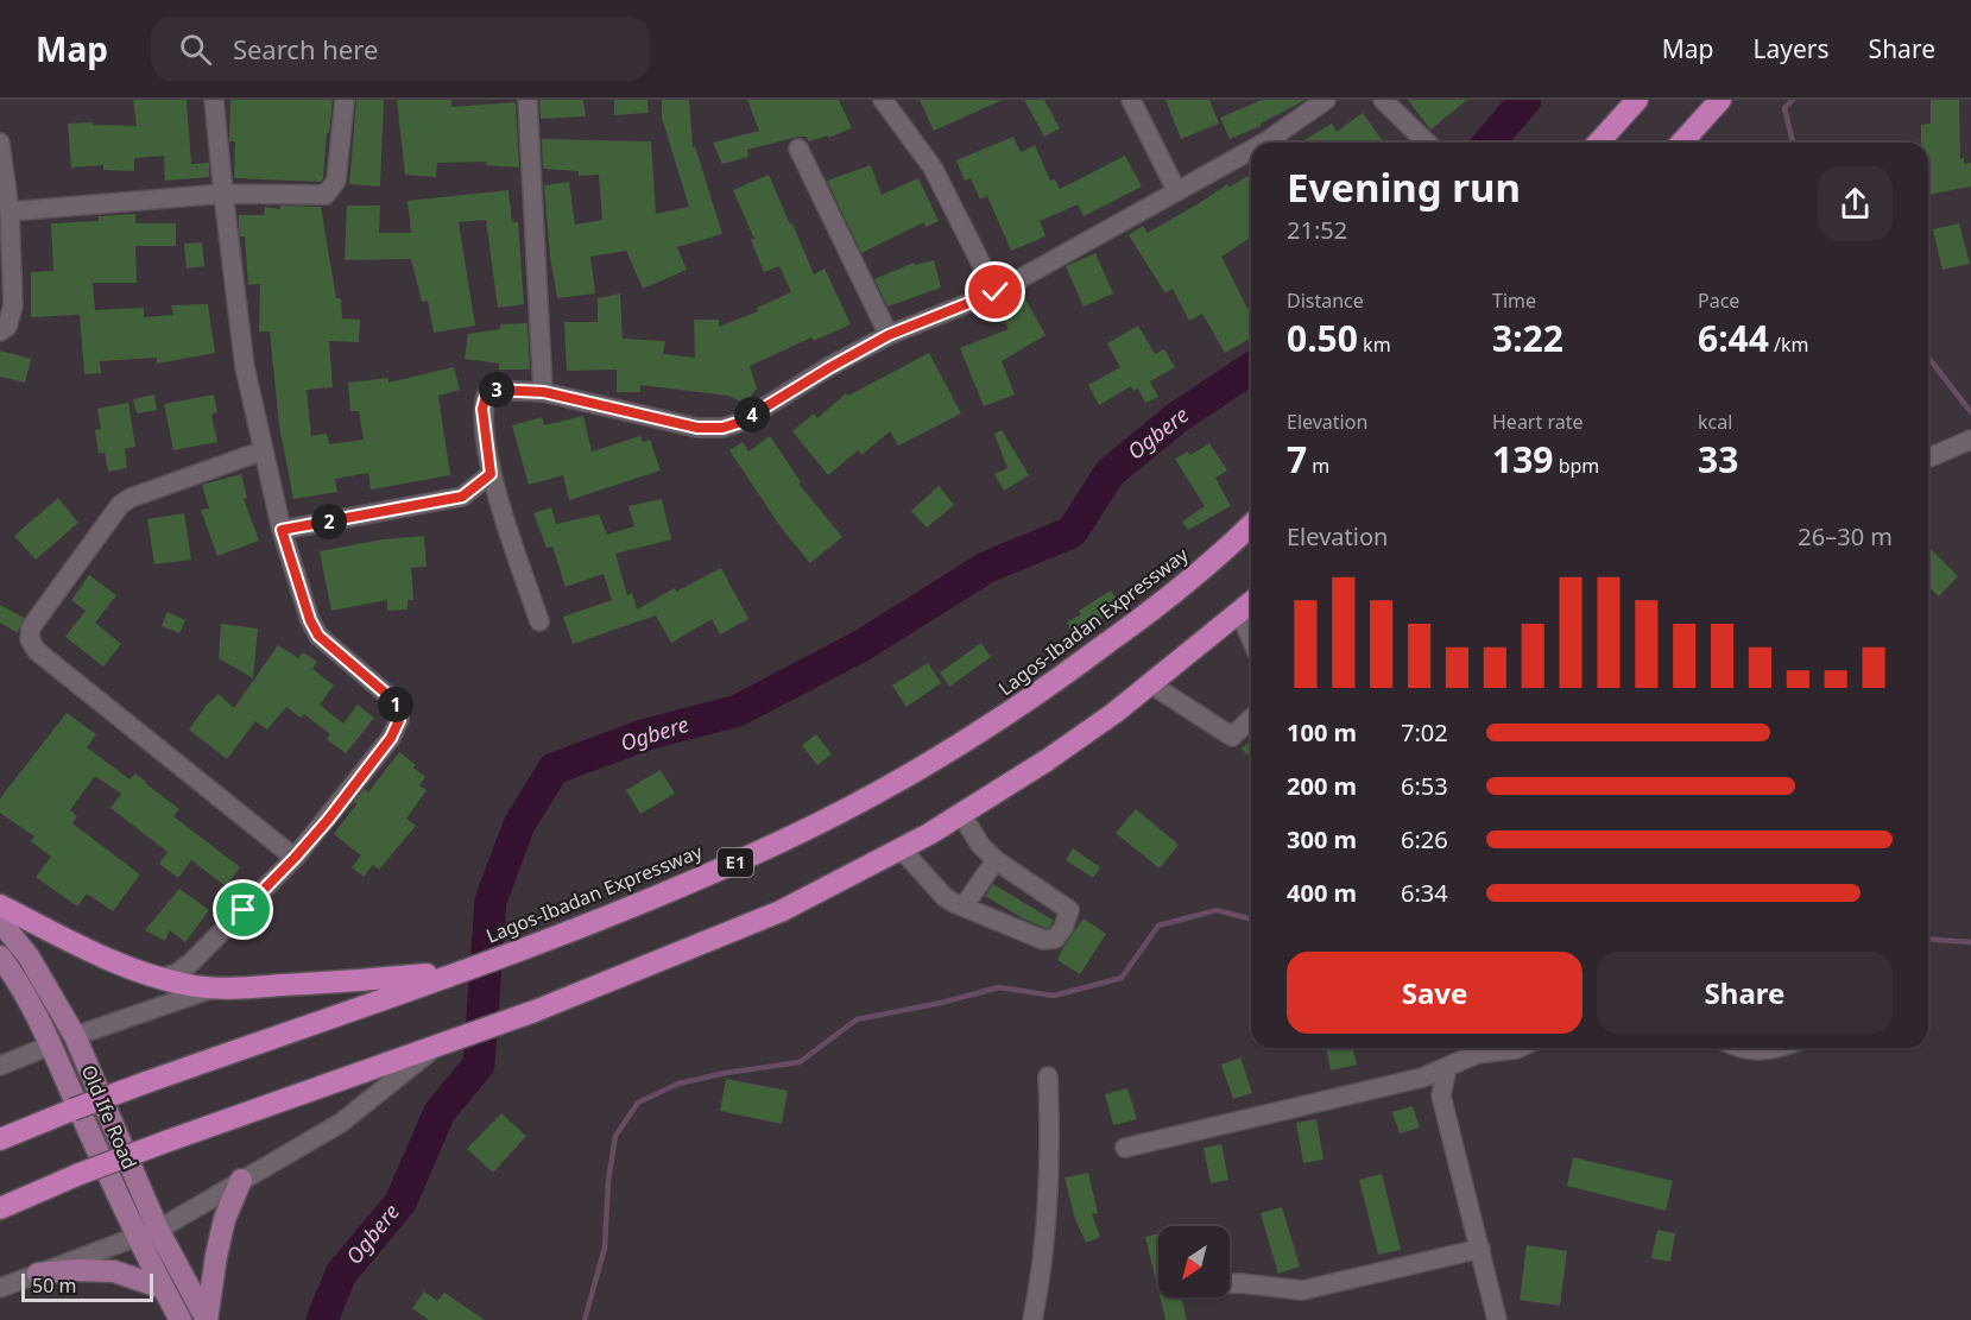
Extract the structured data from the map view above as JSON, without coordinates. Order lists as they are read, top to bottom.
{
  "streets": {
    "highway": ["Lagos-Ibadan Expressway", "E1"],
    "main road": ["Old Ife Road"]
  },
  "water": ["Ogbere"],
  "scale_bar": "50 m",
  "north": "bottom left",
  "page": {
    "header": "Map",
    "search": "Search here",
    "nav": ["Map", "Layers", "Share"],
    "heading": ["Evening run", "21:52"],
    "stats": [
      ["Distance", "0.50 km"],
      ["Time", "3:22"],
      ["Pace", "6:44 /km"],
      ["Elevation", "7 m"],
      ["Heart rate", "139 bpm"],
      ["kcal", "33"]
    ],
    "pins": [
      "3",
      "4",
      "2",
      "1"
    ],
    "chart": ["Elevation", "26–30 m"],
    "list": [
      {
        "name": "100 m",
        "note": "7:02"
      },
      {
        "name": "200 m",
        "note": "6:53"
      },
      {
        "name": "300 m",
        "note": "6:26"
      },
      {
        "name": "400 m",
        "note": "6:34"
      }
    ],
    "buttons": ["Save", "Share"],
    "scale": "50 m"
  }
}
